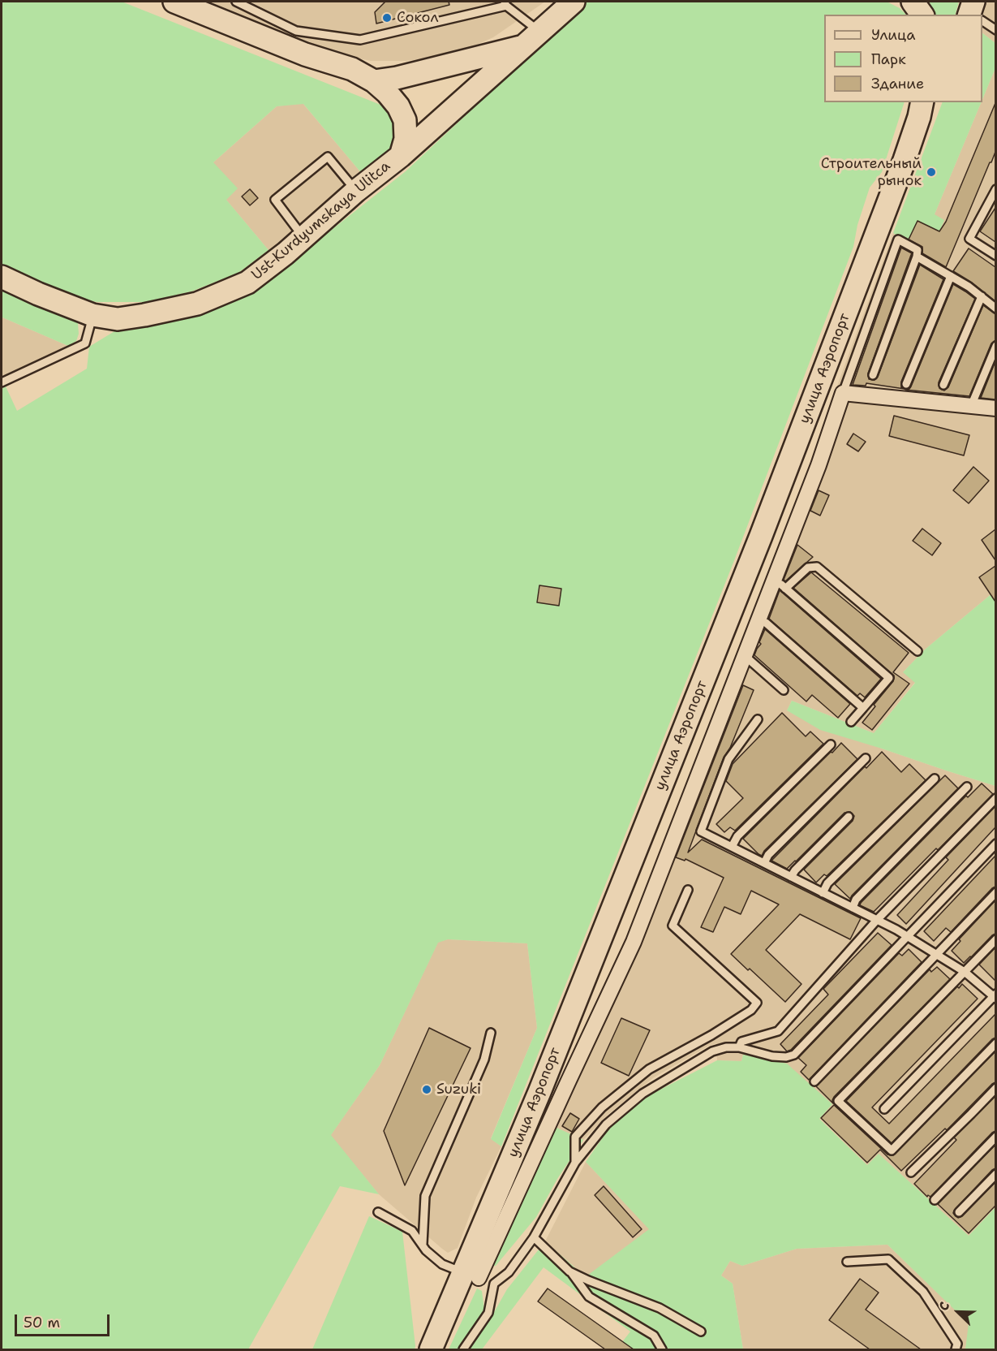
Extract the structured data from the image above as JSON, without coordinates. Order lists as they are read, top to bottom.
{
  "streets": {
    "main road": ["Ust-Kurdyumskaya Ulitca", "улица Аэропорт"]
  },
  "places": ["Сокол", "Строительный рынок", "Suzuki"],
  "legend": ["Улица", "Парк", "Здание"],
  "scale_bar": "50 m",
  "north": "top left"
}
